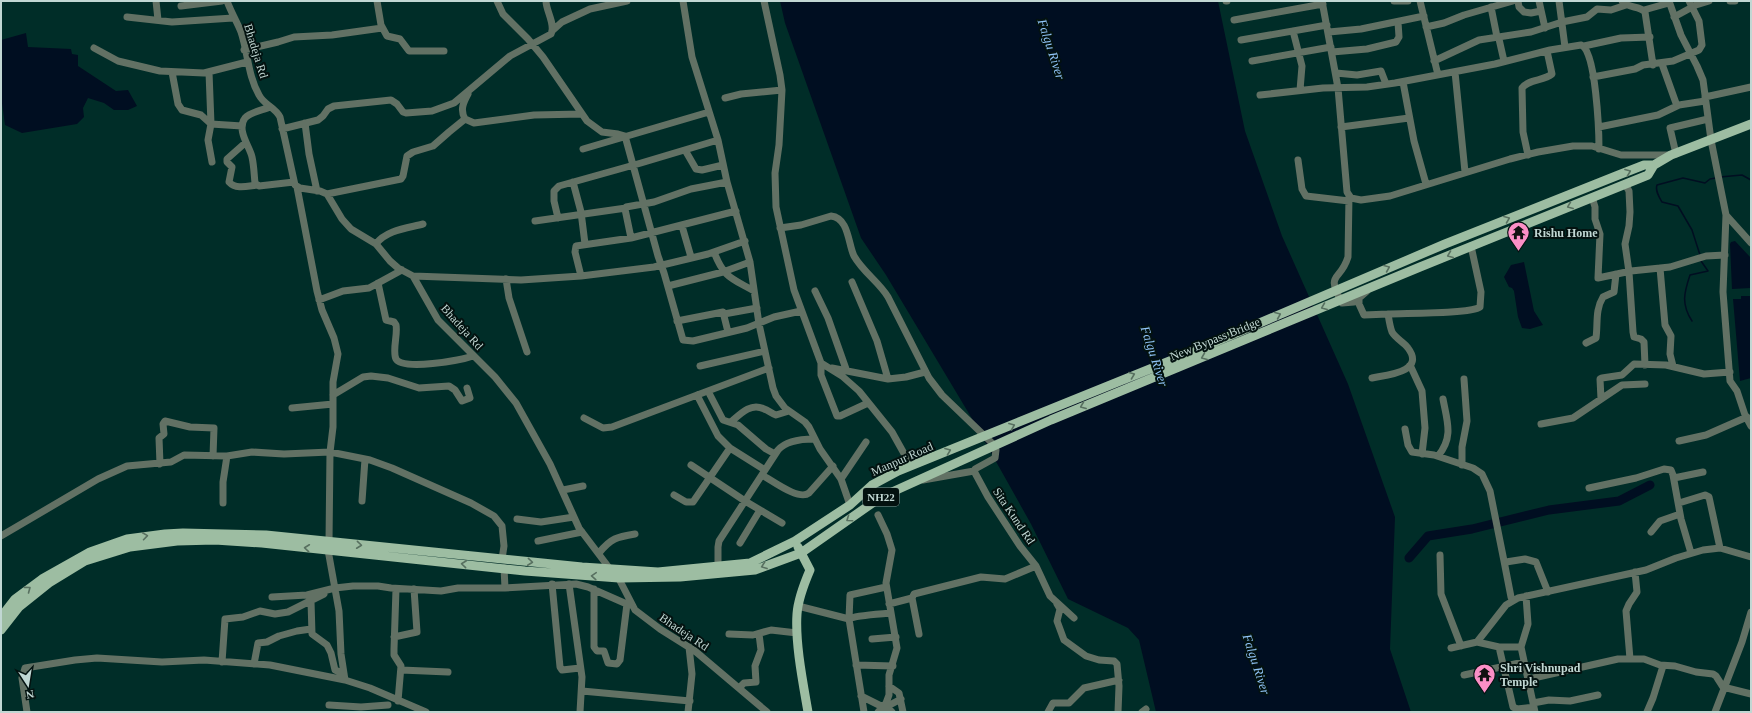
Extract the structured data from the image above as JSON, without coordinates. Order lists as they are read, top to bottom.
{
  "streets": {
    "main road": ["New Bypass Bridge", "Manpur Road", "NH22"],
    "street": ["Bhadeja Rd", "Sita Kund Rd"]
  },
  "crossings": [
    ["Bhadeja Rd", "Manpur Road"],
    ["New Bypass Bridge", "Manpur Road"],
    ["New Bypass Bridge", "NH22"]
  ],
  "water": ["Falgu River"],
  "places": {
    "temple": ["Rishu Home", "Shri Vishnupad Temple"]
  },
  "north": "bottom"
}
